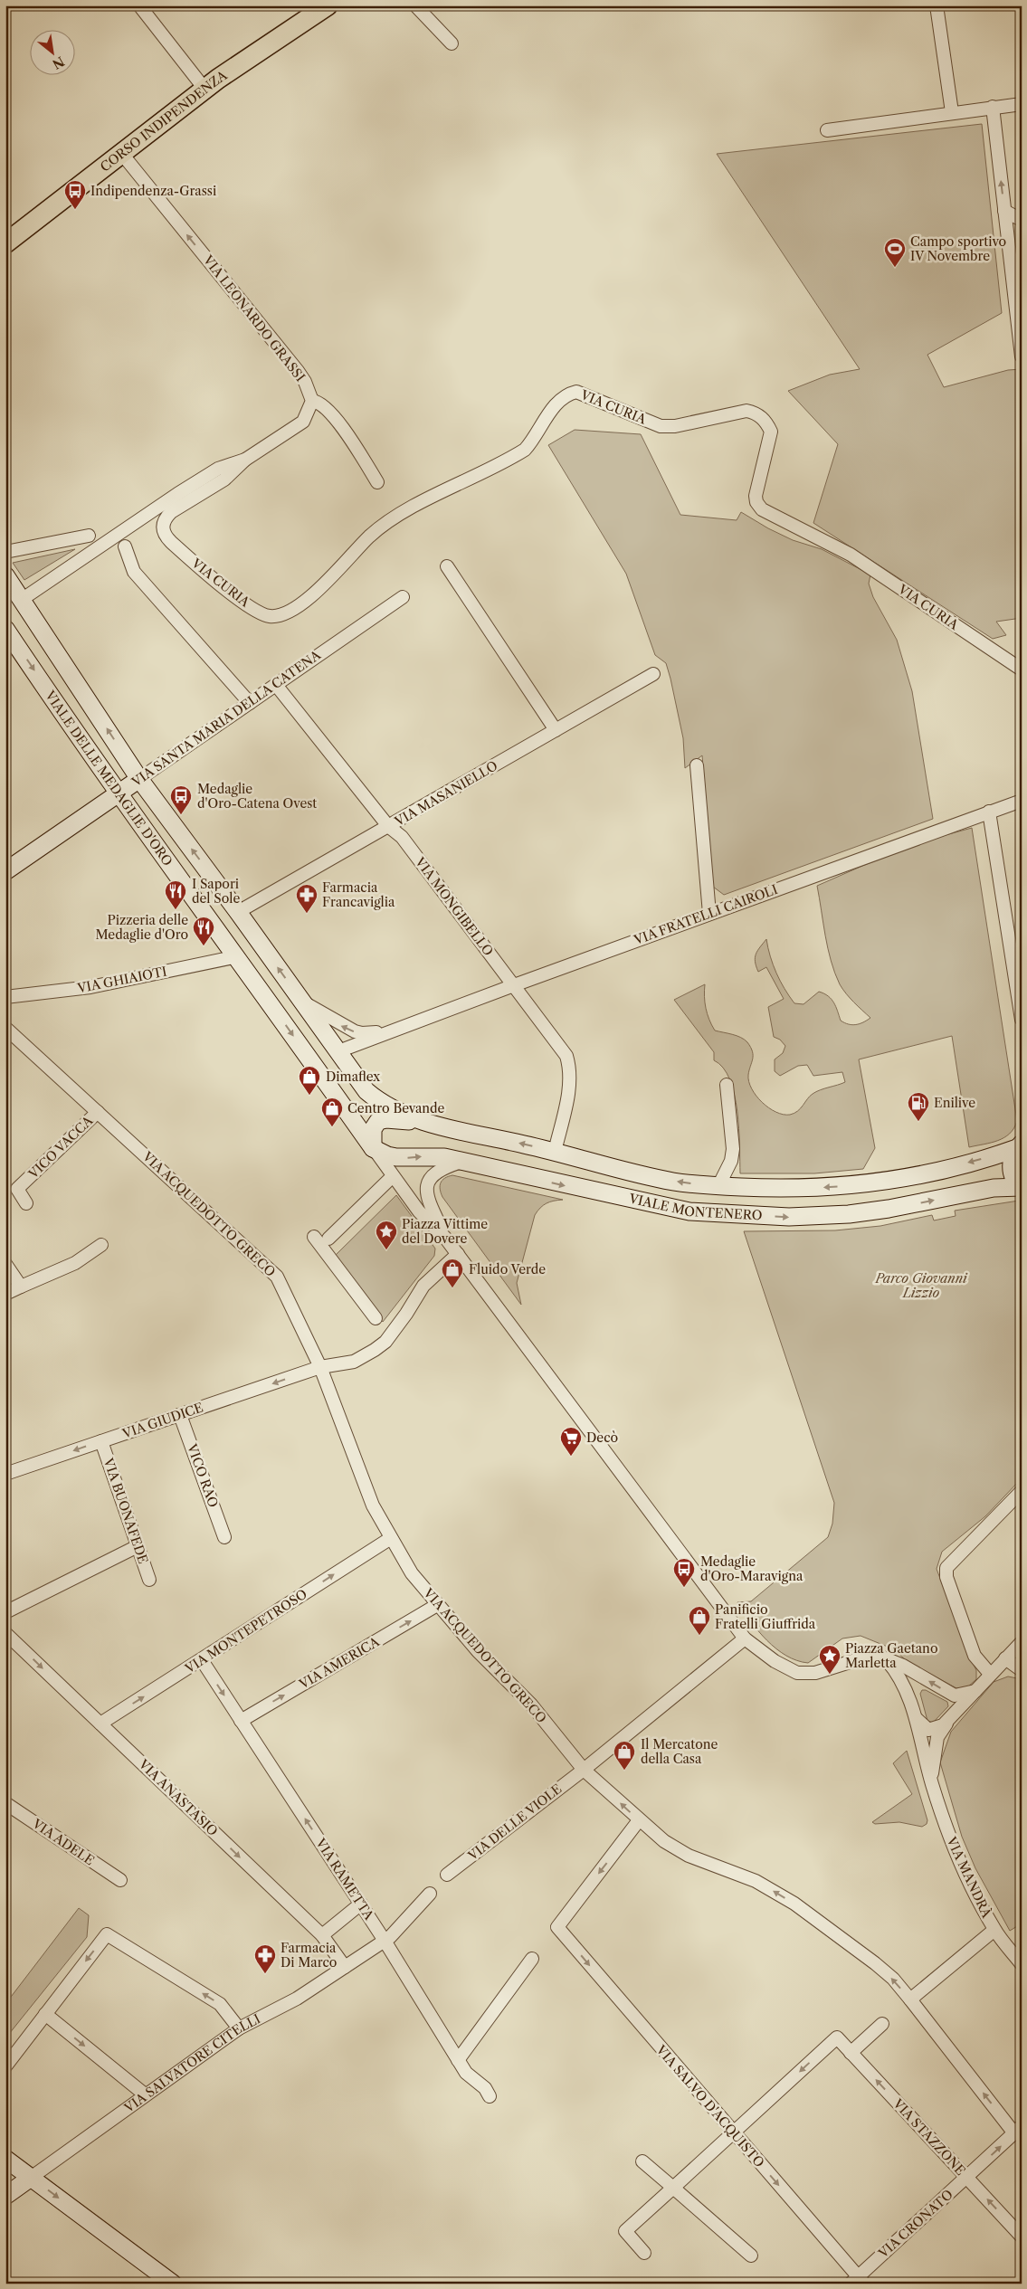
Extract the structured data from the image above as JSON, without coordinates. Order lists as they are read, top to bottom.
{
  "streets": {
    "main road": [
      "CORSO INDIPENDENZA",
      "VIA SANTA MARIA DELLA CATENA",
      "VIALE DELLE MEDAGLIE D'ORO",
      "VIALE MONTENERO",
      "VIA SALVATORE CITELLI"
    ],
    "street": [
      "VIA LEONARDO GRASSI",
      "VIA CURIA",
      "VIA MASANIELLO",
      "VIA MONGIBELLO",
      "VIA FRATELLI CAIROLI",
      "VIA GHIAIOTI",
      "VICO VACCA",
      "VIA ACQUEDOTTO GRECO",
      "VIA GIUDICE",
      "VICO RAO",
      "VIA BUONAFEDE",
      "VIA MONTEPETROSO",
      "VIA AMERICA",
      "VIA ANASTASIO",
      "VIA DELLE VIOLE",
      "VIA ADELE",
      "VIA MANDRÀ",
      "VIA RAMETTA",
      "VIA SALVO D'ACQUISTO",
      "VIA STAZZONE",
      "VIA CRONATO"
    ]
  },
  "crossings": [
    ["CORSO INDIPENDENZA", "VIA LEONARDO GRASSI"],
    ["VIA SANTA MARIA DELLA CATENA", "VIALE DELLE MEDAGLIE D'ORO"],
    ["VIA SANTA MARIA DELLA CATENA", "VIA MONGIBELLO"],
    ["VIALE DELLE MEDAGLIE D'ORO", "VIA MASANIELLO"],
    ["VIALE DELLE MEDAGLIE D'ORO", "VIA GHIAIOTI"],
    ["VIALE DELLE MEDAGLIE D'ORO", "VIALE MONTENERO"],
    ["VIALE DELLE MEDAGLIE D'ORO", "VIA GIUDICE"],
    ["VIALE DELLE MEDAGLIE D'ORO", "VIA DELLE VIOLE"],
    ["VIA MASANIELLO", "VIA MONGIBELLO"],
    ["VIA MONGIBELLO", "VIA FRATELLI CAIROLI"],
    ["VIA MONGIBELLO", "VIALE MONTENERO"],
    ["VICO VACCA", "VIA ACQUEDOTTO GRECO"],
    ["VIA ACQUEDOTTO GRECO", "VIA GIUDICE"],
    ["VIA ACQUEDOTTO GRECO", "VIA MONTEPETROSO"],
    ["VIA ACQUEDOTTO GRECO", "VIA AMERICA"],
    ["VIA ACQUEDOTTO GRECO", "VIA DELLE VIOLE"],
    ["VIA ACQUEDOTTO GRECO", "VIA SALVO D'ACQUISTO"],
    ["VIA ACQUEDOTTO GRECO", "VIA CRONATO"],
    ["VIA GIUDICE", "VICO RAO"],
    ["VIA GIUDICE", "VIA BUONAFEDE"],
    ["VIA MONTEPETROSO", "VIA ANASTASIO"],
    ["VIA MONTEPETROSO", "VIA RAMETTA"],
    ["VIA AMERICA", "VIA RAMETTA"],
    ["VIA ANASTASIO", "VIA SALVATORE CITELLI"],
    ["VIA RAMETTA", "VIA SALVATORE CITELLI"],
    ["VIA SALVO D'ACQUISTO", "VIA STAZZONE"],
    ["VIA SALVO D'ACQUISTO", "VIA CRONATO"],
    ["VIA STAZZONE", "VIA CRONATO"]
  ],
  "one_way": [
    "VIA LEONARDO GRASSI",
    "VIA ACQUEDOTTO GRECO",
    "VIA GIUDICE",
    "VIA MONTEPETROSO",
    "VIA AMERICA",
    "VIA ANASTASIO",
    "VIA SALVO D'ACQUISTO"
  ],
  "parks": ["Parco Giovanni Lizzio"],
  "places": {
    "bus stop": ["Indipendenza-Grassi", "Medaglie d'Oro-Catena Ovest", "Medaglie d'Oro-Maravigna"],
    "sports": ["Campo sportivo IV Novembre"],
    "restaurant": ["I Sapori del Sole", "Pizzeria delle Medaglie d'Oro"],
    "pharmacy": ["Farmacia Francaviglia", "Farmacia Di Marco"],
    "shop": [
      "Dimaflex",
      "Centro Bevande",
      "Fluido Verde",
      "Panificio Fratelli Giuffrida",
      "Il Mercatone della Casa"
    ],
    "fuel station": ["Enilive"],
    "place": ["Piazza Vittime del Dovere", "Piazza Gaetano Marletta"],
    "supermarket": ["Decò"]
  },
  "north": "bottom right"
}
